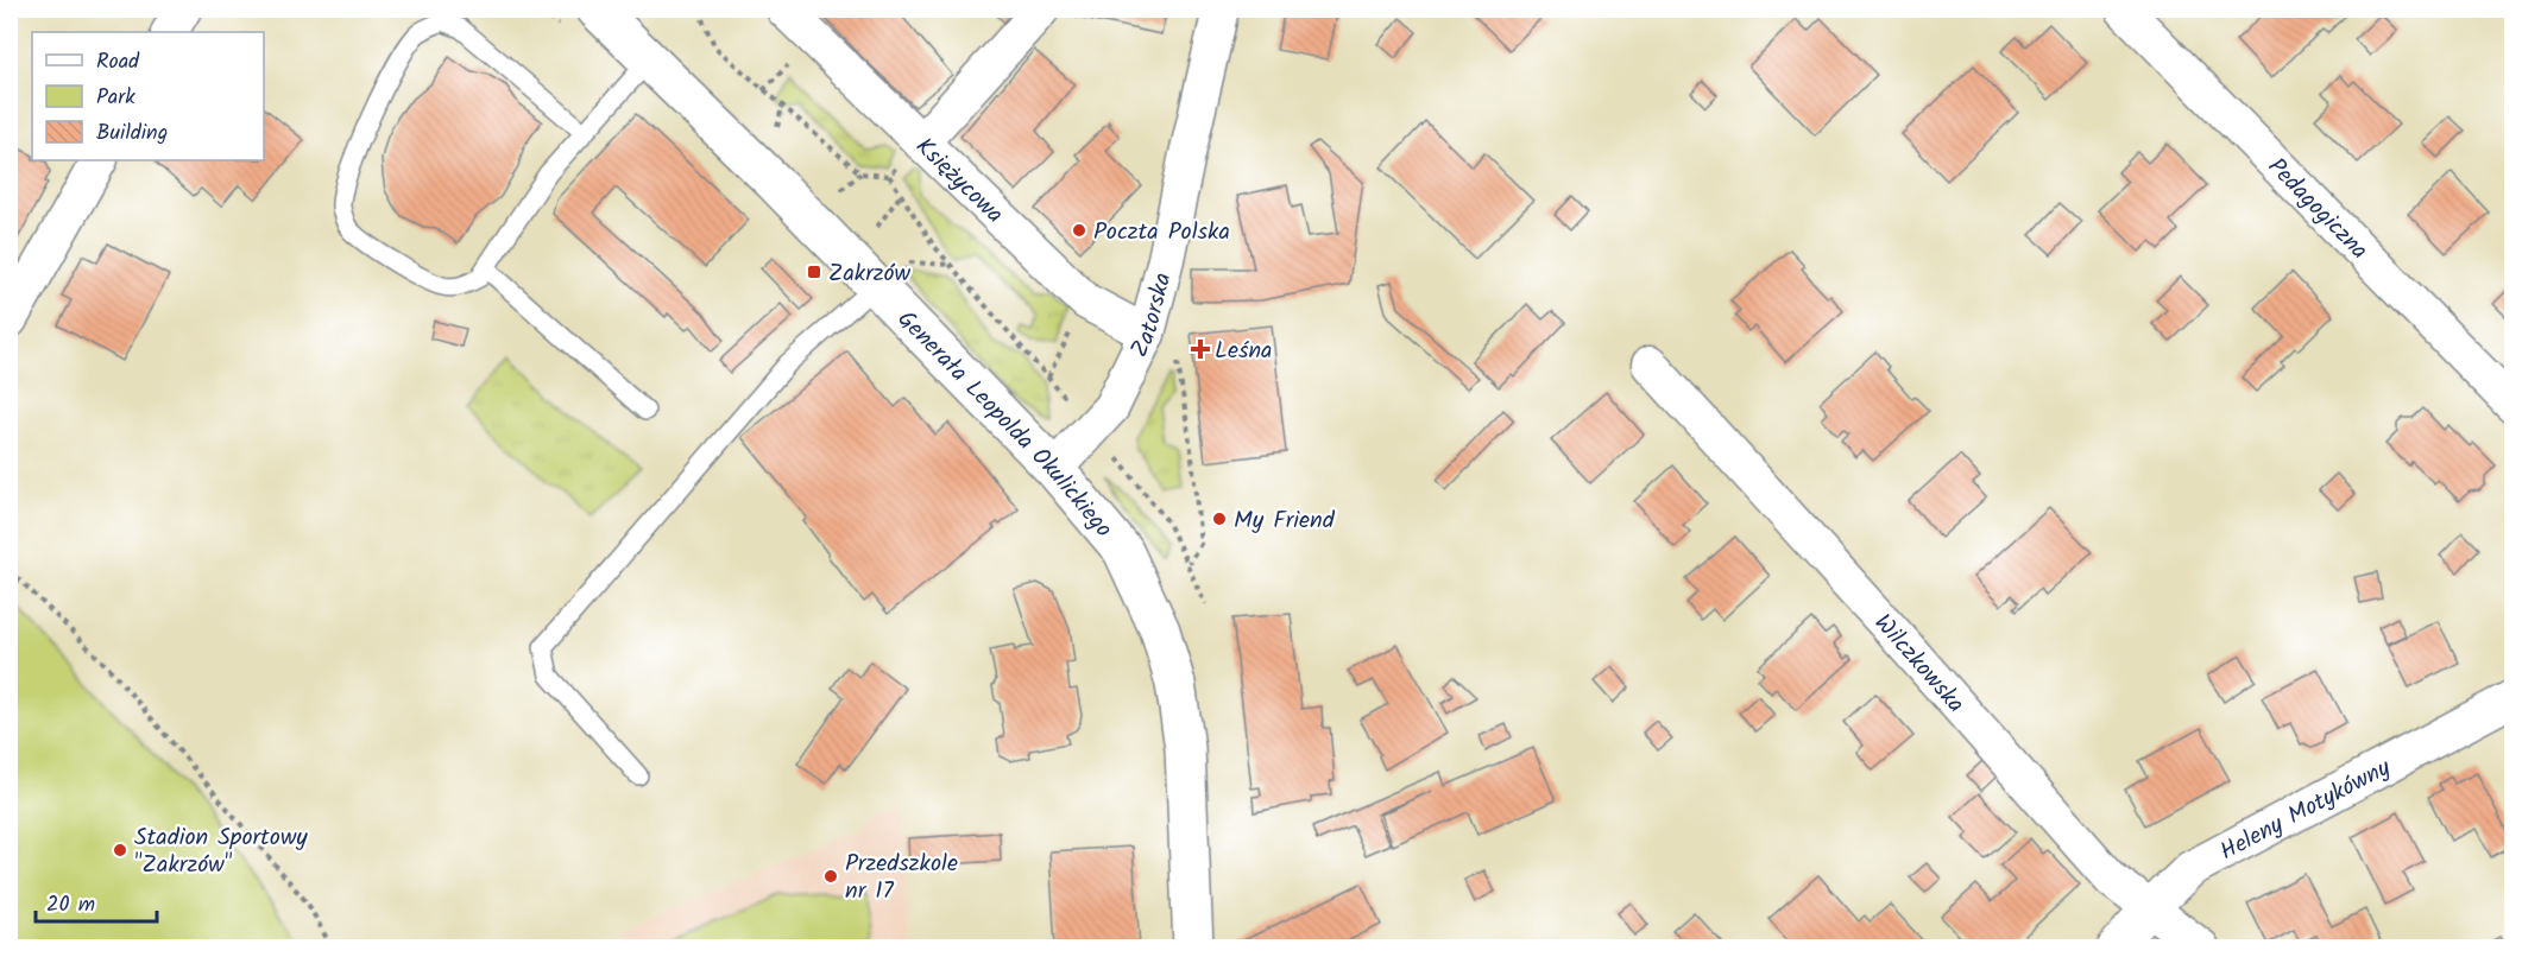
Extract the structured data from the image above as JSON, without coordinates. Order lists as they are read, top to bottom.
{
  "streets": {
    "street": [
      "Księżycowa",
      "Pedagogiczna",
      "Zatorska",
      "Generała Leopolda Okulickiego",
      "Wilczkowska",
      "Heleny Motykówny"
    ]
  },
  "crossings": [
    ["Księżycowa", "Zatorska"],
    ["Zatorska", "Generała Leopolda Okulickiego"],
    ["Wilczkowska", "Heleny Motykówny"]
  ],
  "places": {
    "other": [
      "Poczta Polska",
      "My Friend",
      "Stadion Sportowy \"Zakrzów\"",
      "Przedszkole nr 17"
    ],
    "transit": ["Zakrzów"],
    "health": ["Leśna"]
  },
  "legend": ["Road", "Park", "Building"],
  "scale_bar": "20 m"
}
